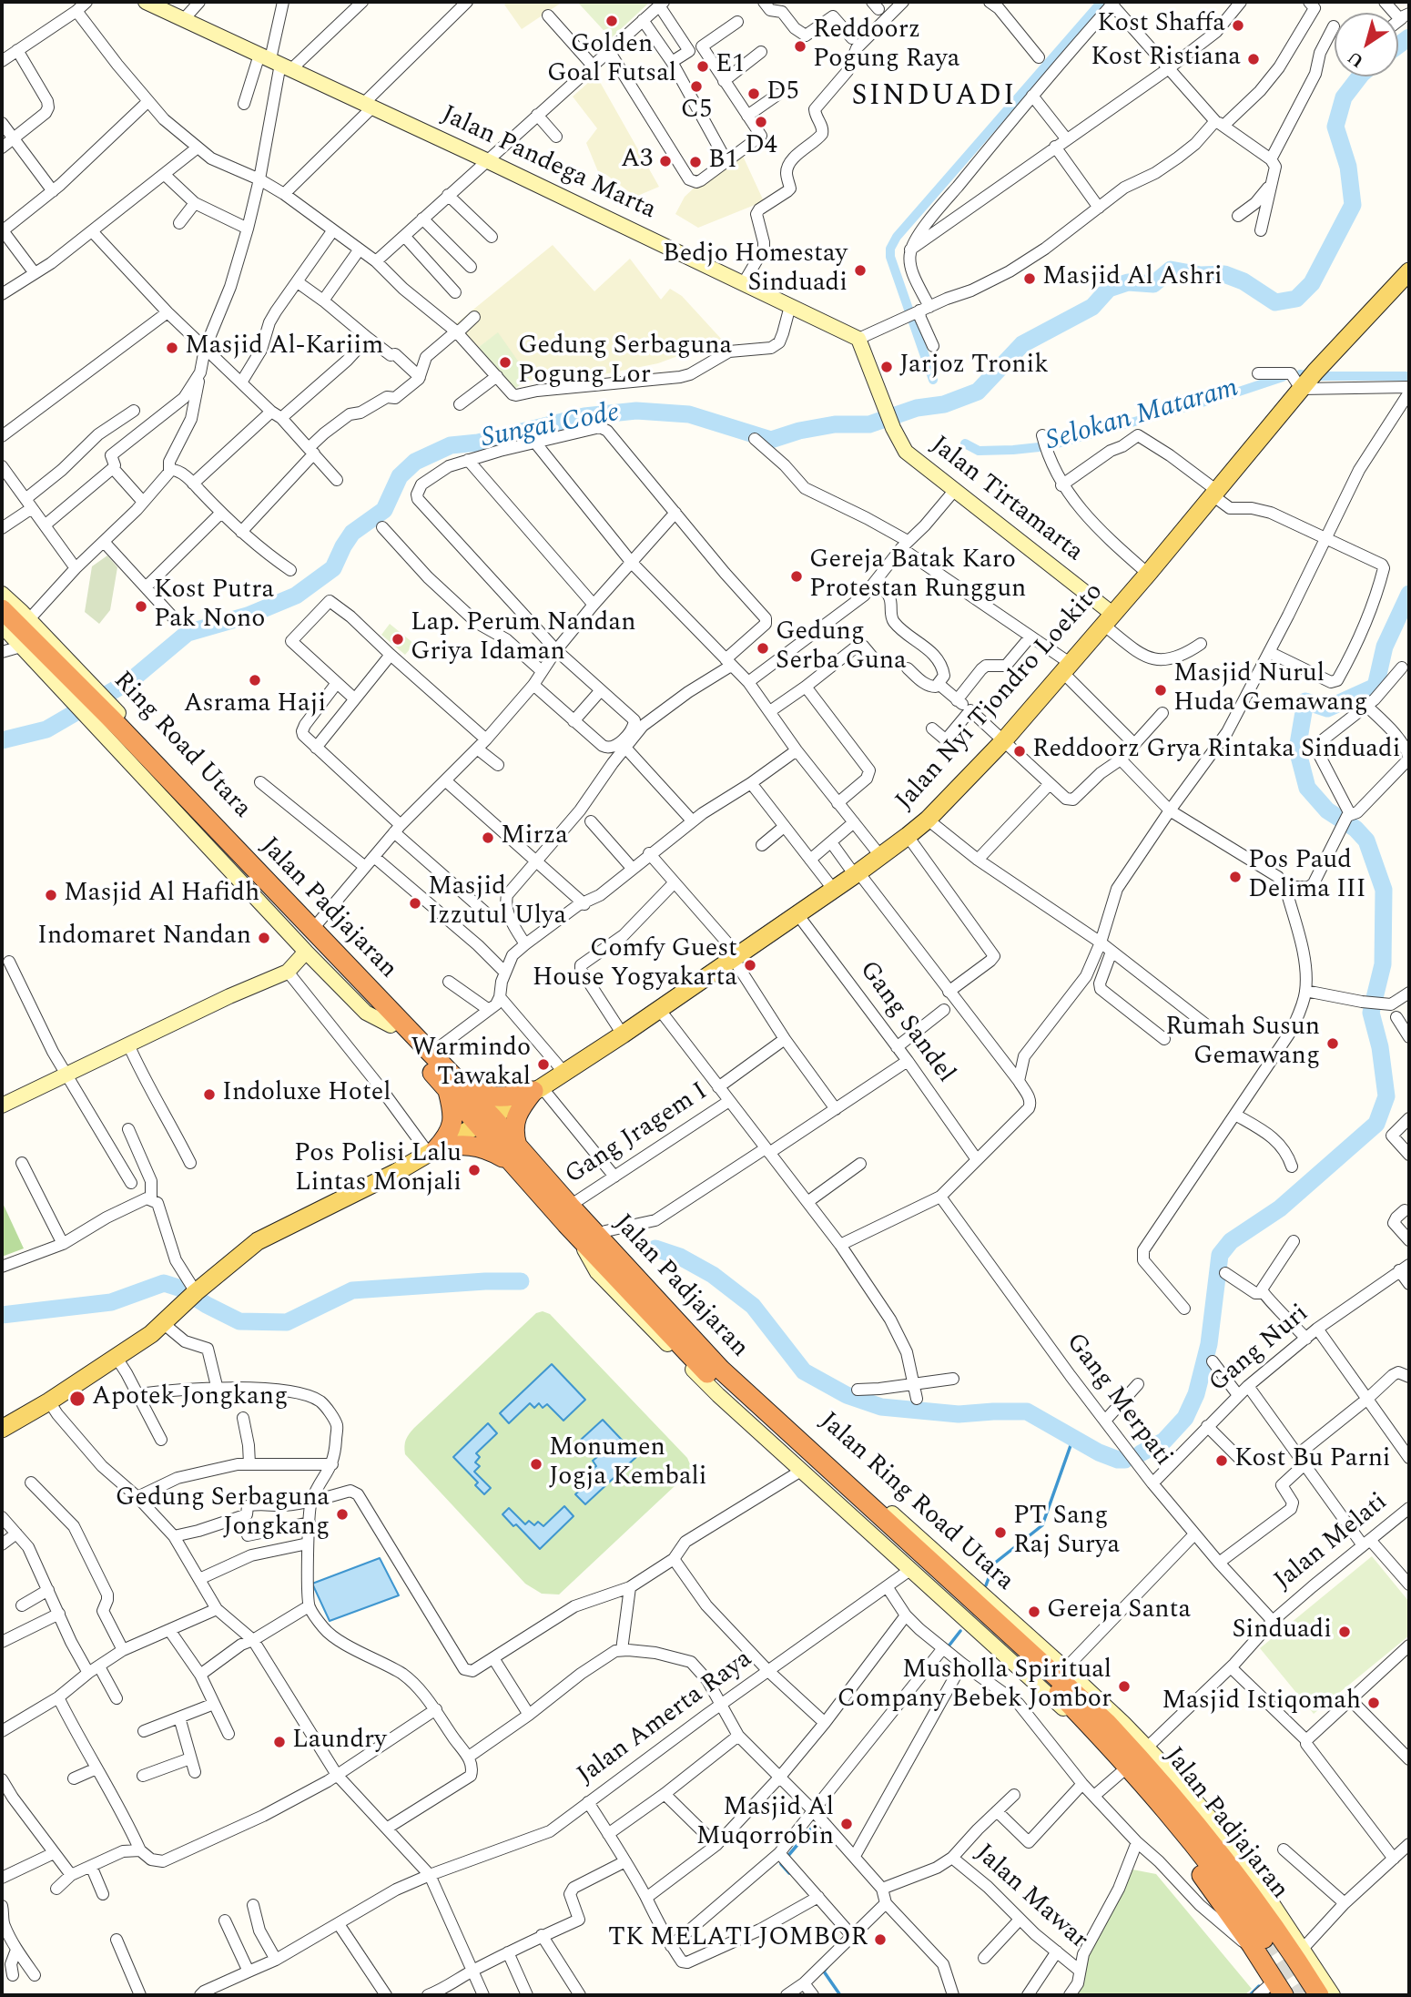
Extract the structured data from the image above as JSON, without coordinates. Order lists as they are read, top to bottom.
{
  "streets": {
    "highway": ["Jalan Padjajaran"],
    "main road": ["Jalan Nyi Tjondro Loekito"],
    "street": [
      "Jalan Pandega Marta",
      "Jalan Tirtamarta",
      "Ring Road Utara",
      "Gang Sandel",
      "Gang Jragem I",
      "Gang Nuri",
      "Gang Merpati",
      "Jalan Ring Road Utara",
      "Jalan Melati",
      "Jalan Amerta Raya",
      "Jalan Mawar"
    ]
  },
  "crossings": [
    ["Jalan Pandega Marta", "Jalan Tirtamarta"],
    ["Jalan Tirtamarta", "Jalan Nyi Tjondro Loekito"],
    ["Jalan Nyi Tjondro Loekito", "Jalan Padjajaran"],
    ["Jalan Nyi Tjondro Loekito", "Gang Sandel"],
    ["Ring Road Utara", "Jalan Padjajaran"],
    ["Jalan Padjajaran", "Gang Jragem I"],
    ["Jalan Padjajaran", "Jalan Ring Road Utara"],
    ["Gang Nuri", "Gang Merpati"],
    ["Gang Merpati", "Jalan Melati"],
    ["Jalan Ring Road Utara", "Jalan Amerta Raya"]
  ],
  "districts": ["SINDUADI"],
  "water": ["Selokan Mataram", "Sungai Code"],
  "places": [
    "Golden Goal Futsal",
    "Kost Shaffa",
    "Reddoorz Pogung Raya",
    "Kost Ristiana",
    "E1",
    "C5",
    "D5",
    "D4",
    "A3",
    "B1",
    "Bedjo Homestay Sinduadi",
    "Masjid Al Ashri",
    "Masjid Al-Kariim",
    "Gedung Serbaguna Pogung Lor",
    "Jarjoz Tronik",
    "Gereja Batak Karo Protestan Runggun",
    "Kost Putra Pak Nono",
    "Lap. Perum Nandan Griya Idaman",
    "Gedung Serba Guna",
    "Asrama Haji",
    "Masjid Nurul Huda Gemawang",
    "Reddoorz Grya Rintaka Sinduadi",
    "Mirza",
    "Pos Paud Delima III",
    "Masjid Al Hafidh",
    "Masjid Izzutul Ulya",
    "Indomaret Nandan",
    "Comfy Guest House Yogyakarta",
    "Rumah Susun Gemawang",
    "Warmindo Tawakal",
    "Indoluxe Hotel",
    "Pos Polisi Lalu Lintas Monjali",
    "Apotek Jongkang",
    "Kost Bu Parni",
    "Monumen Jogja Kembali",
    "Gedung Serbaguna Jongkang",
    "PT Sang Raj Surya",
    "Gereja Santa",
    "Sinduadi",
    "Musholla Spiritual Company Bebek Jombor",
    "Masjid Istiqomah",
    "Laundry",
    "Masjid Al Muqorrobin",
    "TK MELATI JOMBOR"
  ],
  "north": "bottom left"
}
